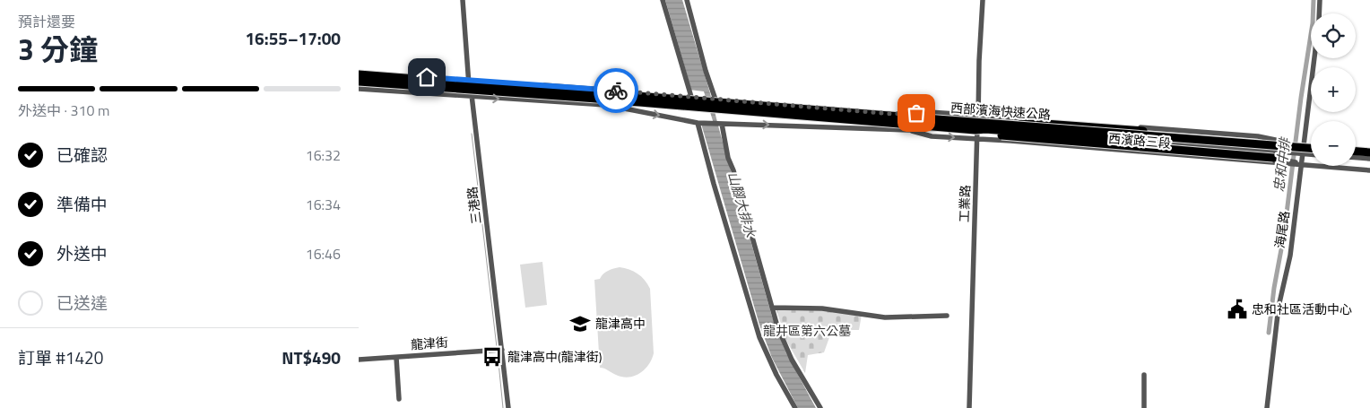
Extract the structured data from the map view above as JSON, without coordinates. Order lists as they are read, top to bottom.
{
  "streets": {
    "highway": ["西部濱海快速公路"],
    "street": [
      "西濱路三段",
      "工業路",
      "三港路",
      "海尾路",
      "龍津街"
    ]
  },
  "crossings": [
    ["西部濱海快速公路", "西濱路三段"],
    ["西部濱海快速公路", "工業路"],
    ["西濱路三段", "工業路"],
    ["西濱路三段", "三港路"],
    ["西濱路三段", "海尾路"],
    ["三港路", "龍津街"]
  ],
  "water": ["忠和中排", "山腳大排水"],
  "parks": ["龍井區第六公墓"],
  "places": {
    "public building": ["忠和社區活動中心"],
    "school or university": ["龍津高中"],
    "bus stop": ["龍津高中(龍津街)"]
  },
  "page": {
    "heading": ["3 分鐘", "預計還要", "16:55–17:00"],
    "panel": ["訂單 #1420", "NT$490"],
    "map_buttons": ["+", "−"],
    "bar": "外送中 · 310 m",
    "list": [
      ["已確認", "16:32"],
      ["準備中", "16:34"],
      ["外送中", "16:46"],
      "已送達"
    ]
  }
}
